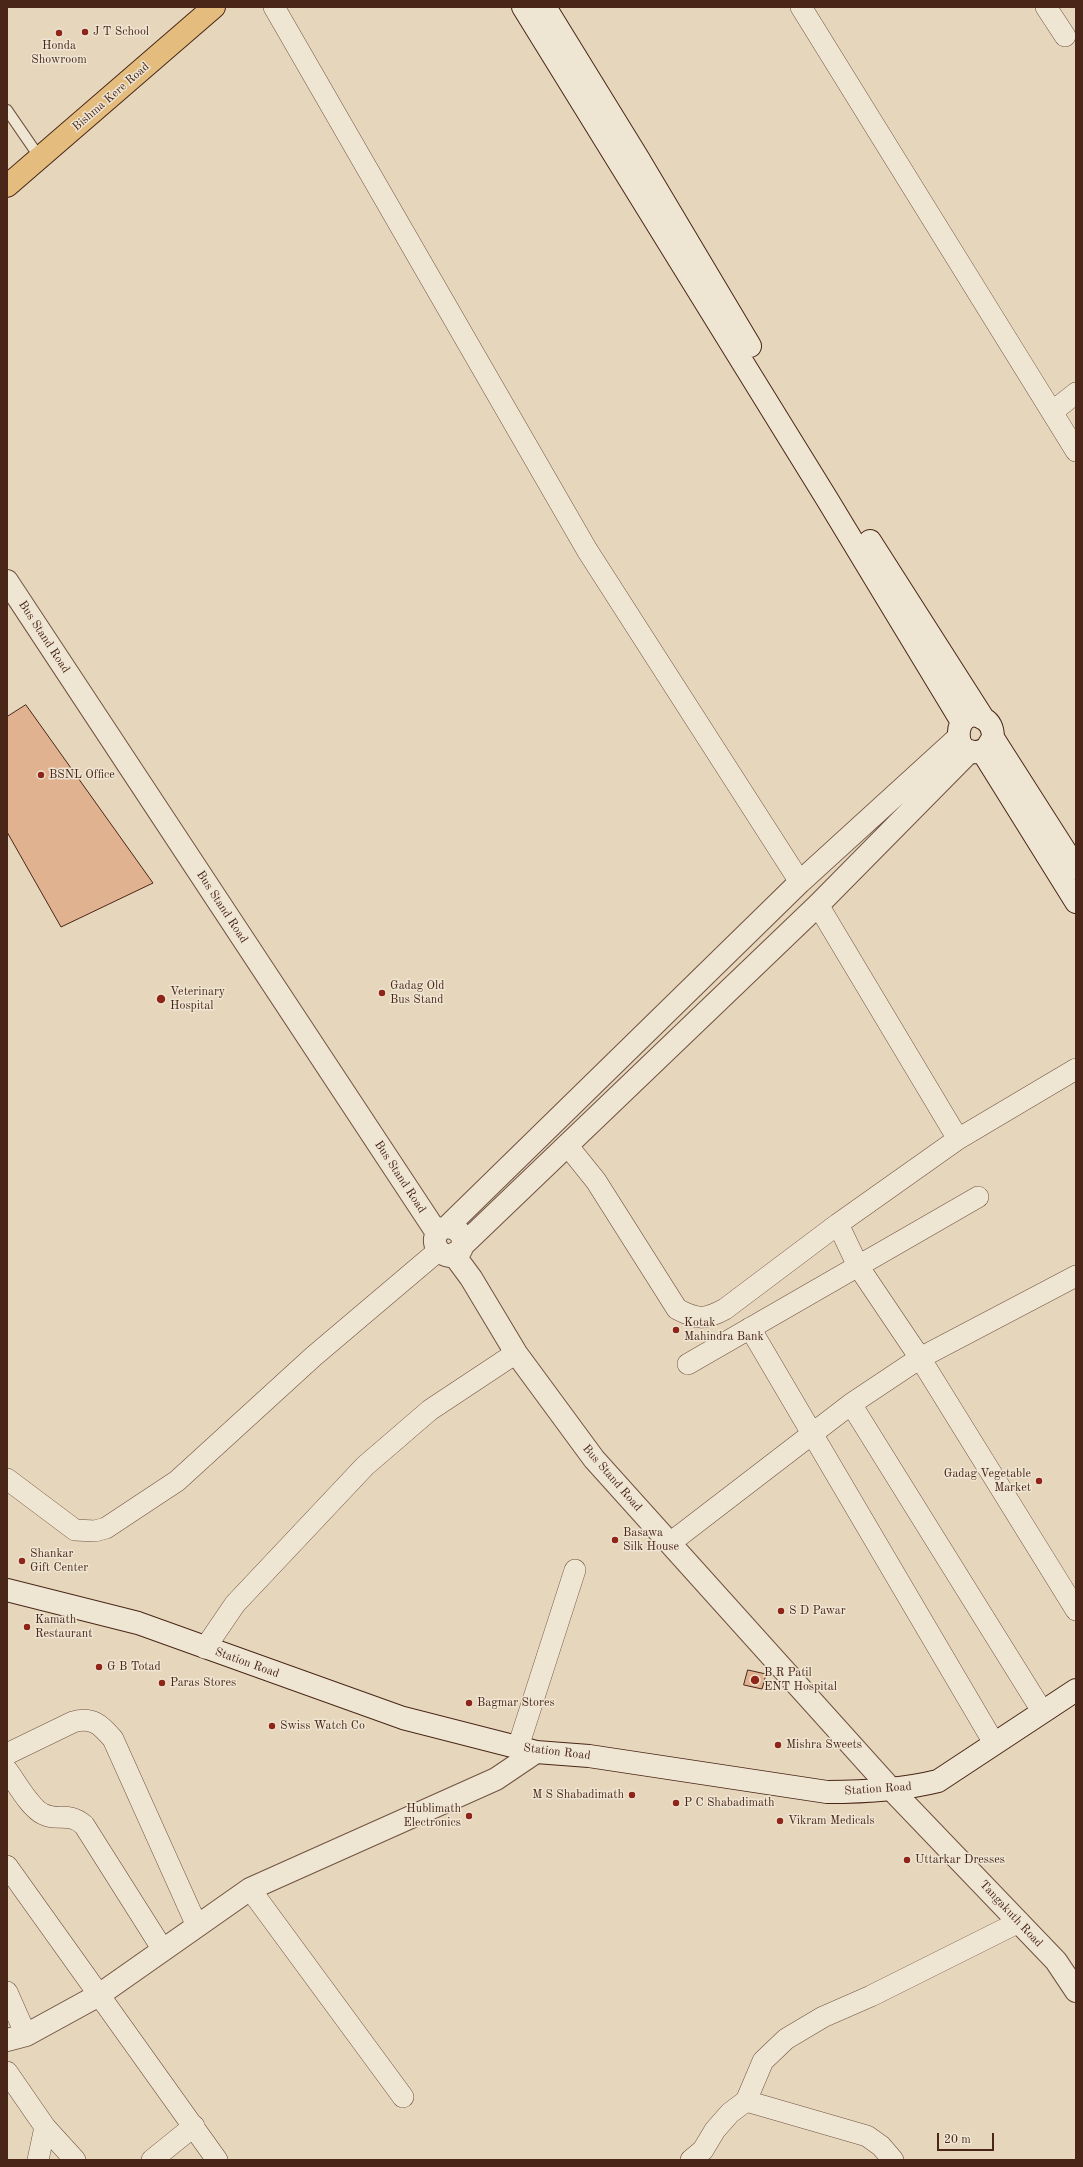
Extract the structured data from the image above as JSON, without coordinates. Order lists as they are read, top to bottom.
{
  "streets": {
    "main road": ["Bishma Kere Road"],
    "street": ["Bus Stand Road", "Station Road", "Tangakuth Road"]
  },
  "crossings": [
    ["Bus Stand Road", "Station Road"],
    ["Bus Stand Road", "Tangakuth Road"],
    ["Station Road", "Tangakuth Road"]
  ],
  "places": [
    "J T School",
    "Honda Showroom",
    "BSNL Office",
    "Gadag Old Bus Stand",
    "Veterinary Hospital",
    "Kotak Mahindra Bank",
    "Gadag Vegetable Market",
    "Basawa Silk House",
    "Shankar Gift Center",
    "S D Pawar",
    "Kamath Restaurant",
    "G B Totad",
    "B R Patil ENT Hospital",
    "Paras Stores",
    "Bagmar Stores",
    "Swiss Watch Co",
    "Mishra Sweets",
    "M S Shabadimath",
    "P C Shabadimath",
    "Hublimath Electronics",
    "Vikram Medicals",
    "Uttarkar Dresses"
  ],
  "scale_bar": "20 m"
}
